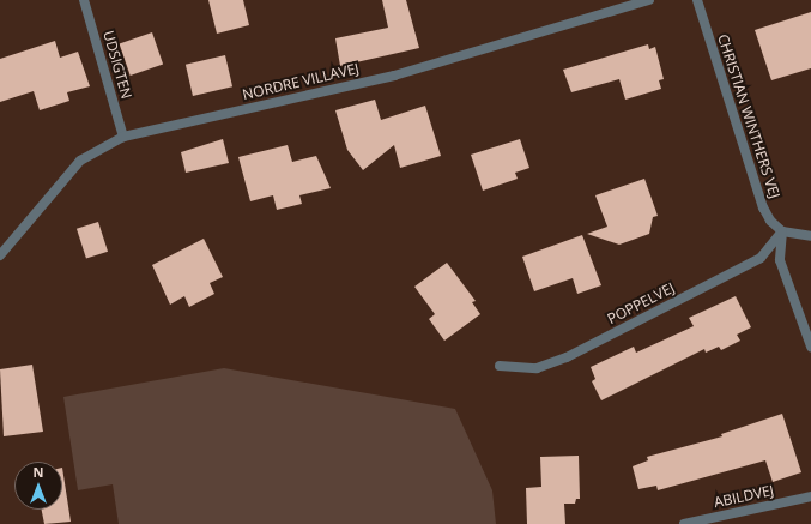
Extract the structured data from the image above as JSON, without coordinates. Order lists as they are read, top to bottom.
{
  "streets": {
    "street": [
      "UDSIGTEN",
      "NORDRE VILLAVEJ",
      "CHRISTIAN WINTHERS VEJ",
      "POPPELVEJ",
      "ABILDVEJ"
    ]
  },
  "crossings": [
    ["UDSIGTEN", "NORDRE VILLAVEJ"],
    ["CHRISTIAN WINTHERS VEJ", "POPPELVEJ"]
  ],
  "north": "top"
}
